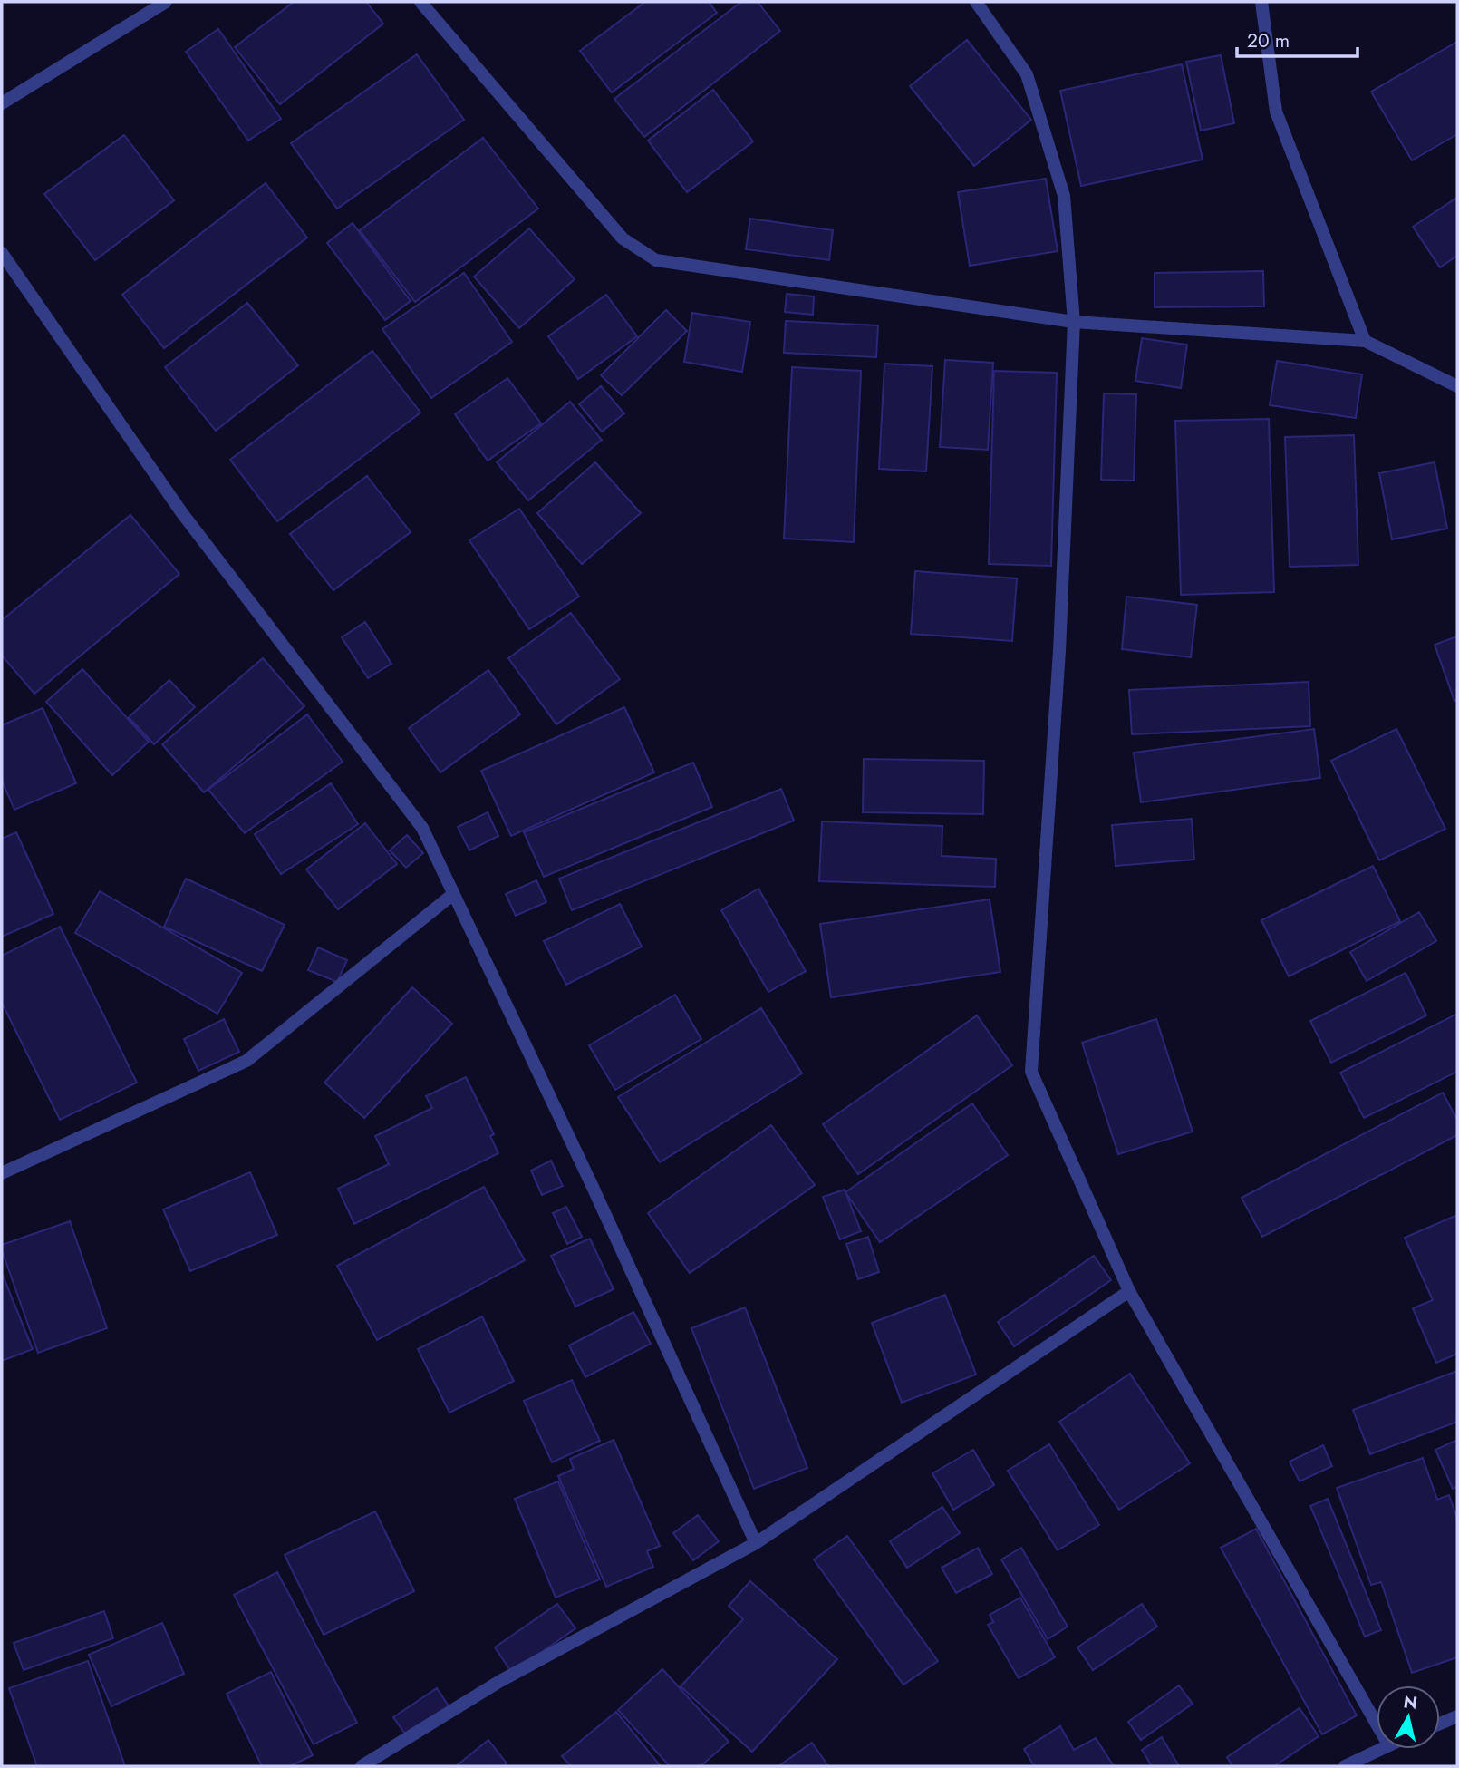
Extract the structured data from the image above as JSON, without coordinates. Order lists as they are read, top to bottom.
{
  "scale_bar": "20 m",
  "north": "top"
}
